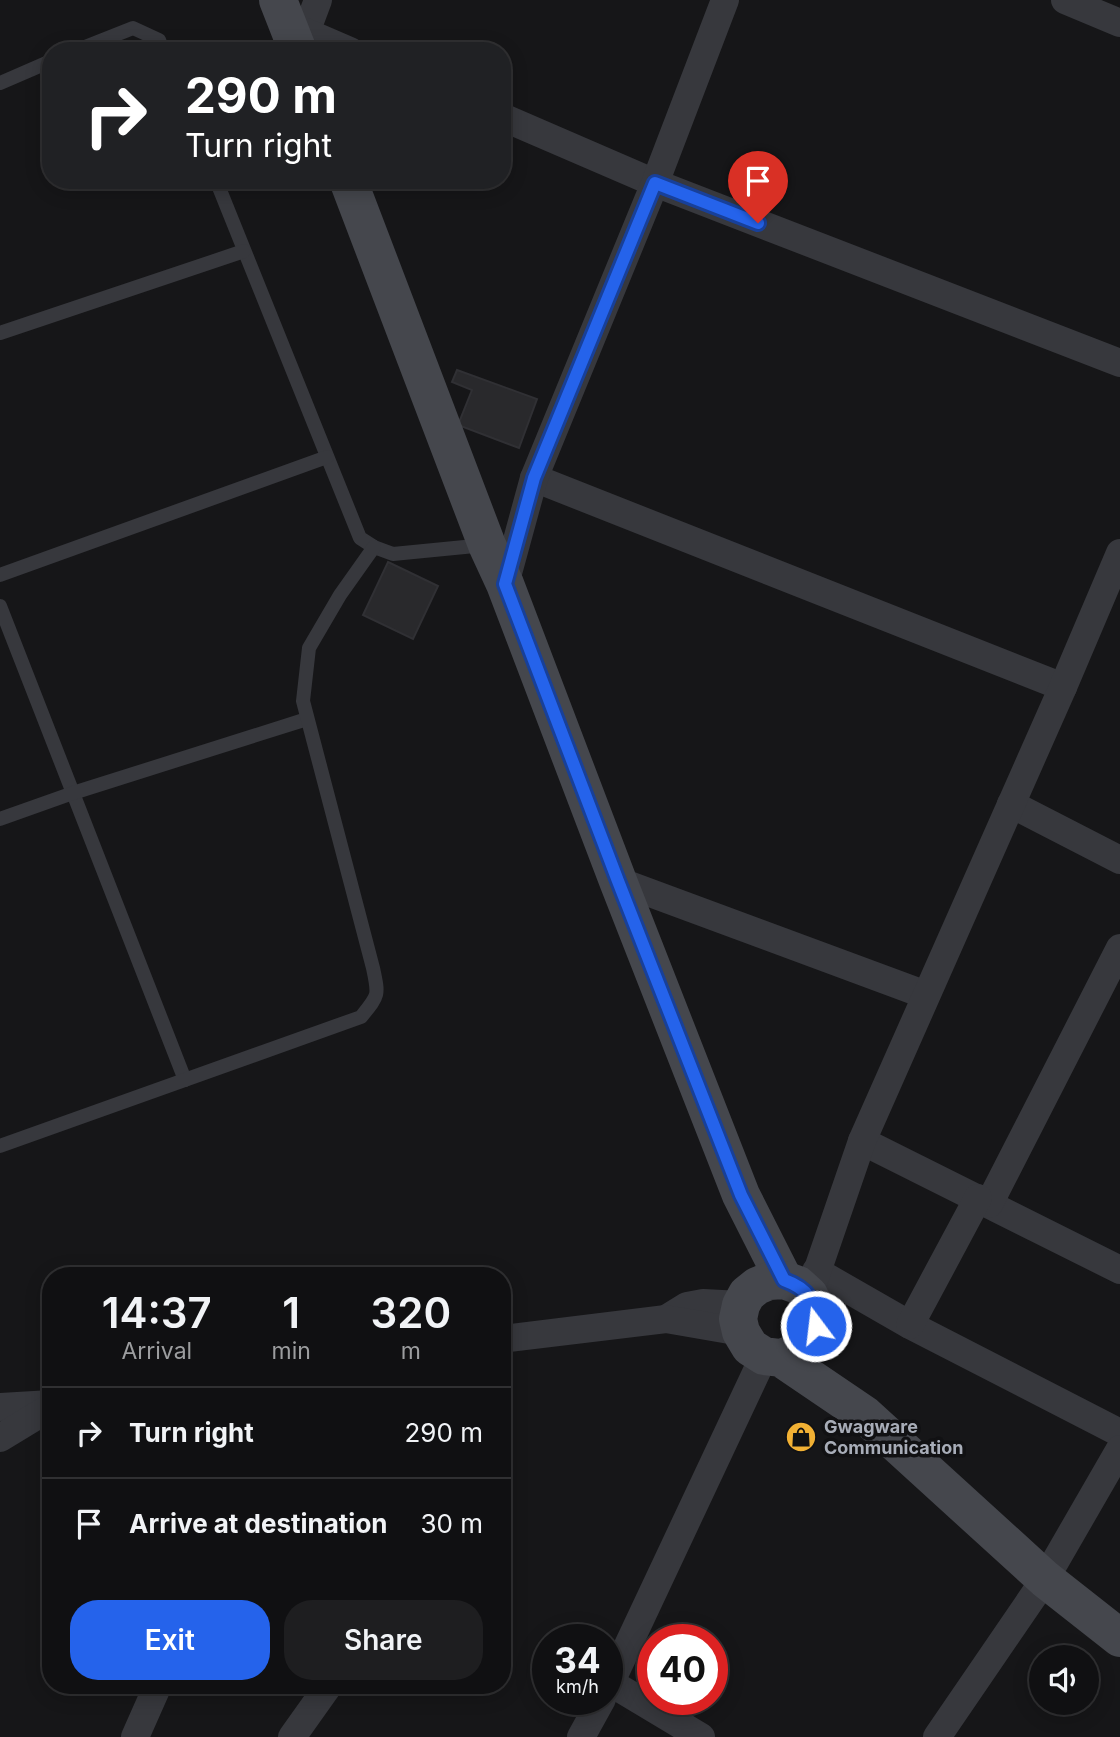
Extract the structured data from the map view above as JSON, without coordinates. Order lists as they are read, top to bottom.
{
  "places": {
    "shop": ["Gwagware Communication"]
  },
  "page": {
    "turn": ["290 m", "Turn right"],
    "eta": [
      "14:37",
      "Arrival",
      "1",
      "min",
      "320",
      "m"
    ],
    "list": [
      {
        "name": "Turn right",
        "value": "290 m"
      },
      {
        "name": "Arrive at destination",
        "value": "30 m"
      }
    ],
    "buttons": ["Exit", "Share"],
    "speed": "34 km/h",
    "limit": "40"
  }
}
